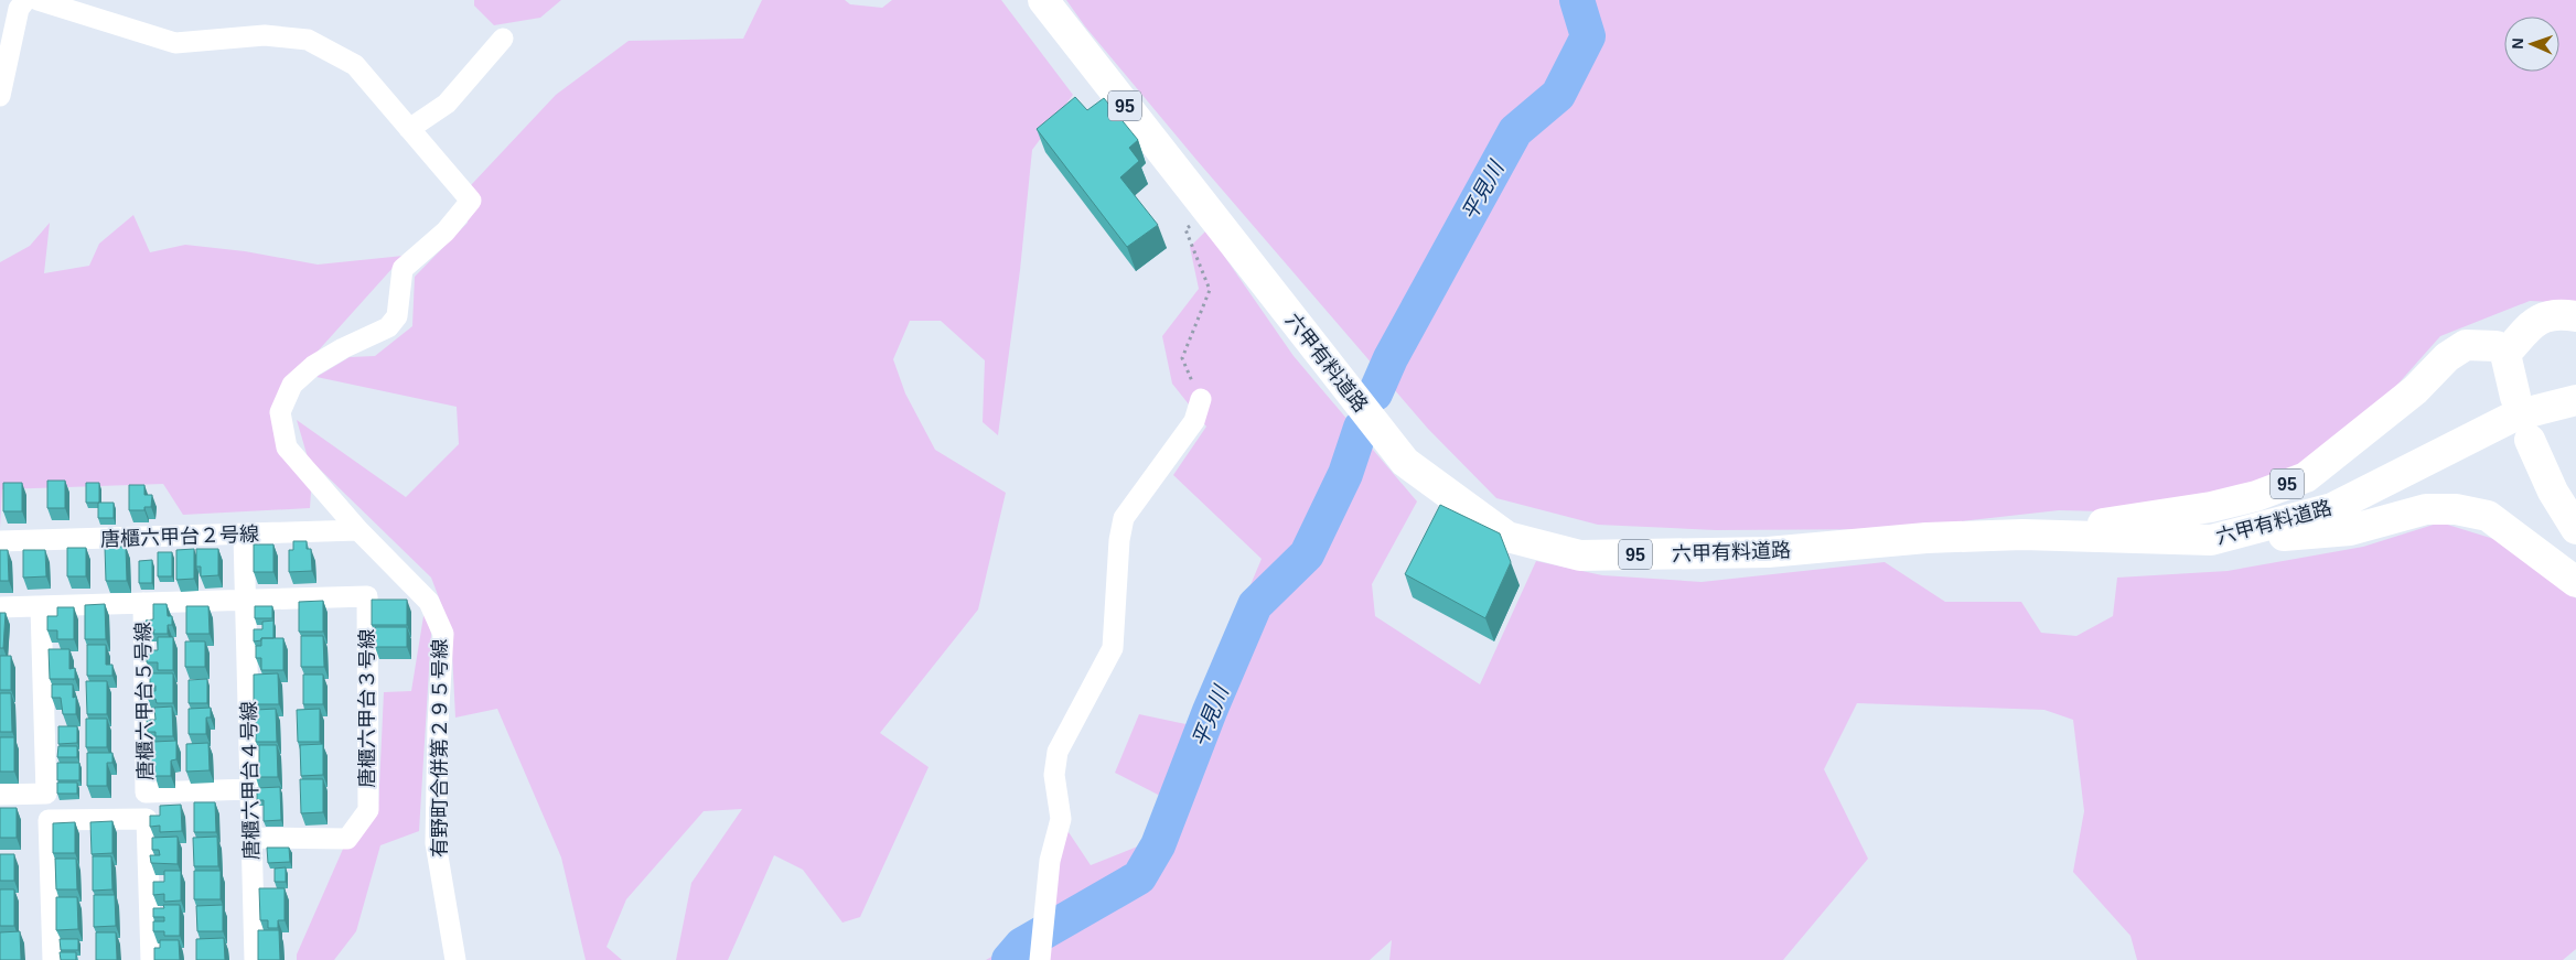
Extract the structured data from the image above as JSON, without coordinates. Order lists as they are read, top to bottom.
{
  "streets": {
    "main road": ["95", "六甲有料道路"],
    "street": [
      "唐櫃六甲台２号線",
      "唐櫃六甲台５号線",
      "唐櫃六甲台３号線",
      "有野町合併第２９５号線",
      "唐櫃六甲台４号線"
    ]
  },
  "crossings": [
    ["95", "六甲有料道路"],
    ["唐櫃六甲台２号線", "有野町合併第２９５号線"],
    ["唐櫃六甲台２号線", "唐櫃六甲台４号線"],
    ["唐櫃六甲台５号線", "唐櫃六甲台４号線"],
    ["唐櫃六甲台３号線", "唐櫃六甲台４号線"]
  ],
  "water": ["平見川"],
  "north": "left"
}
